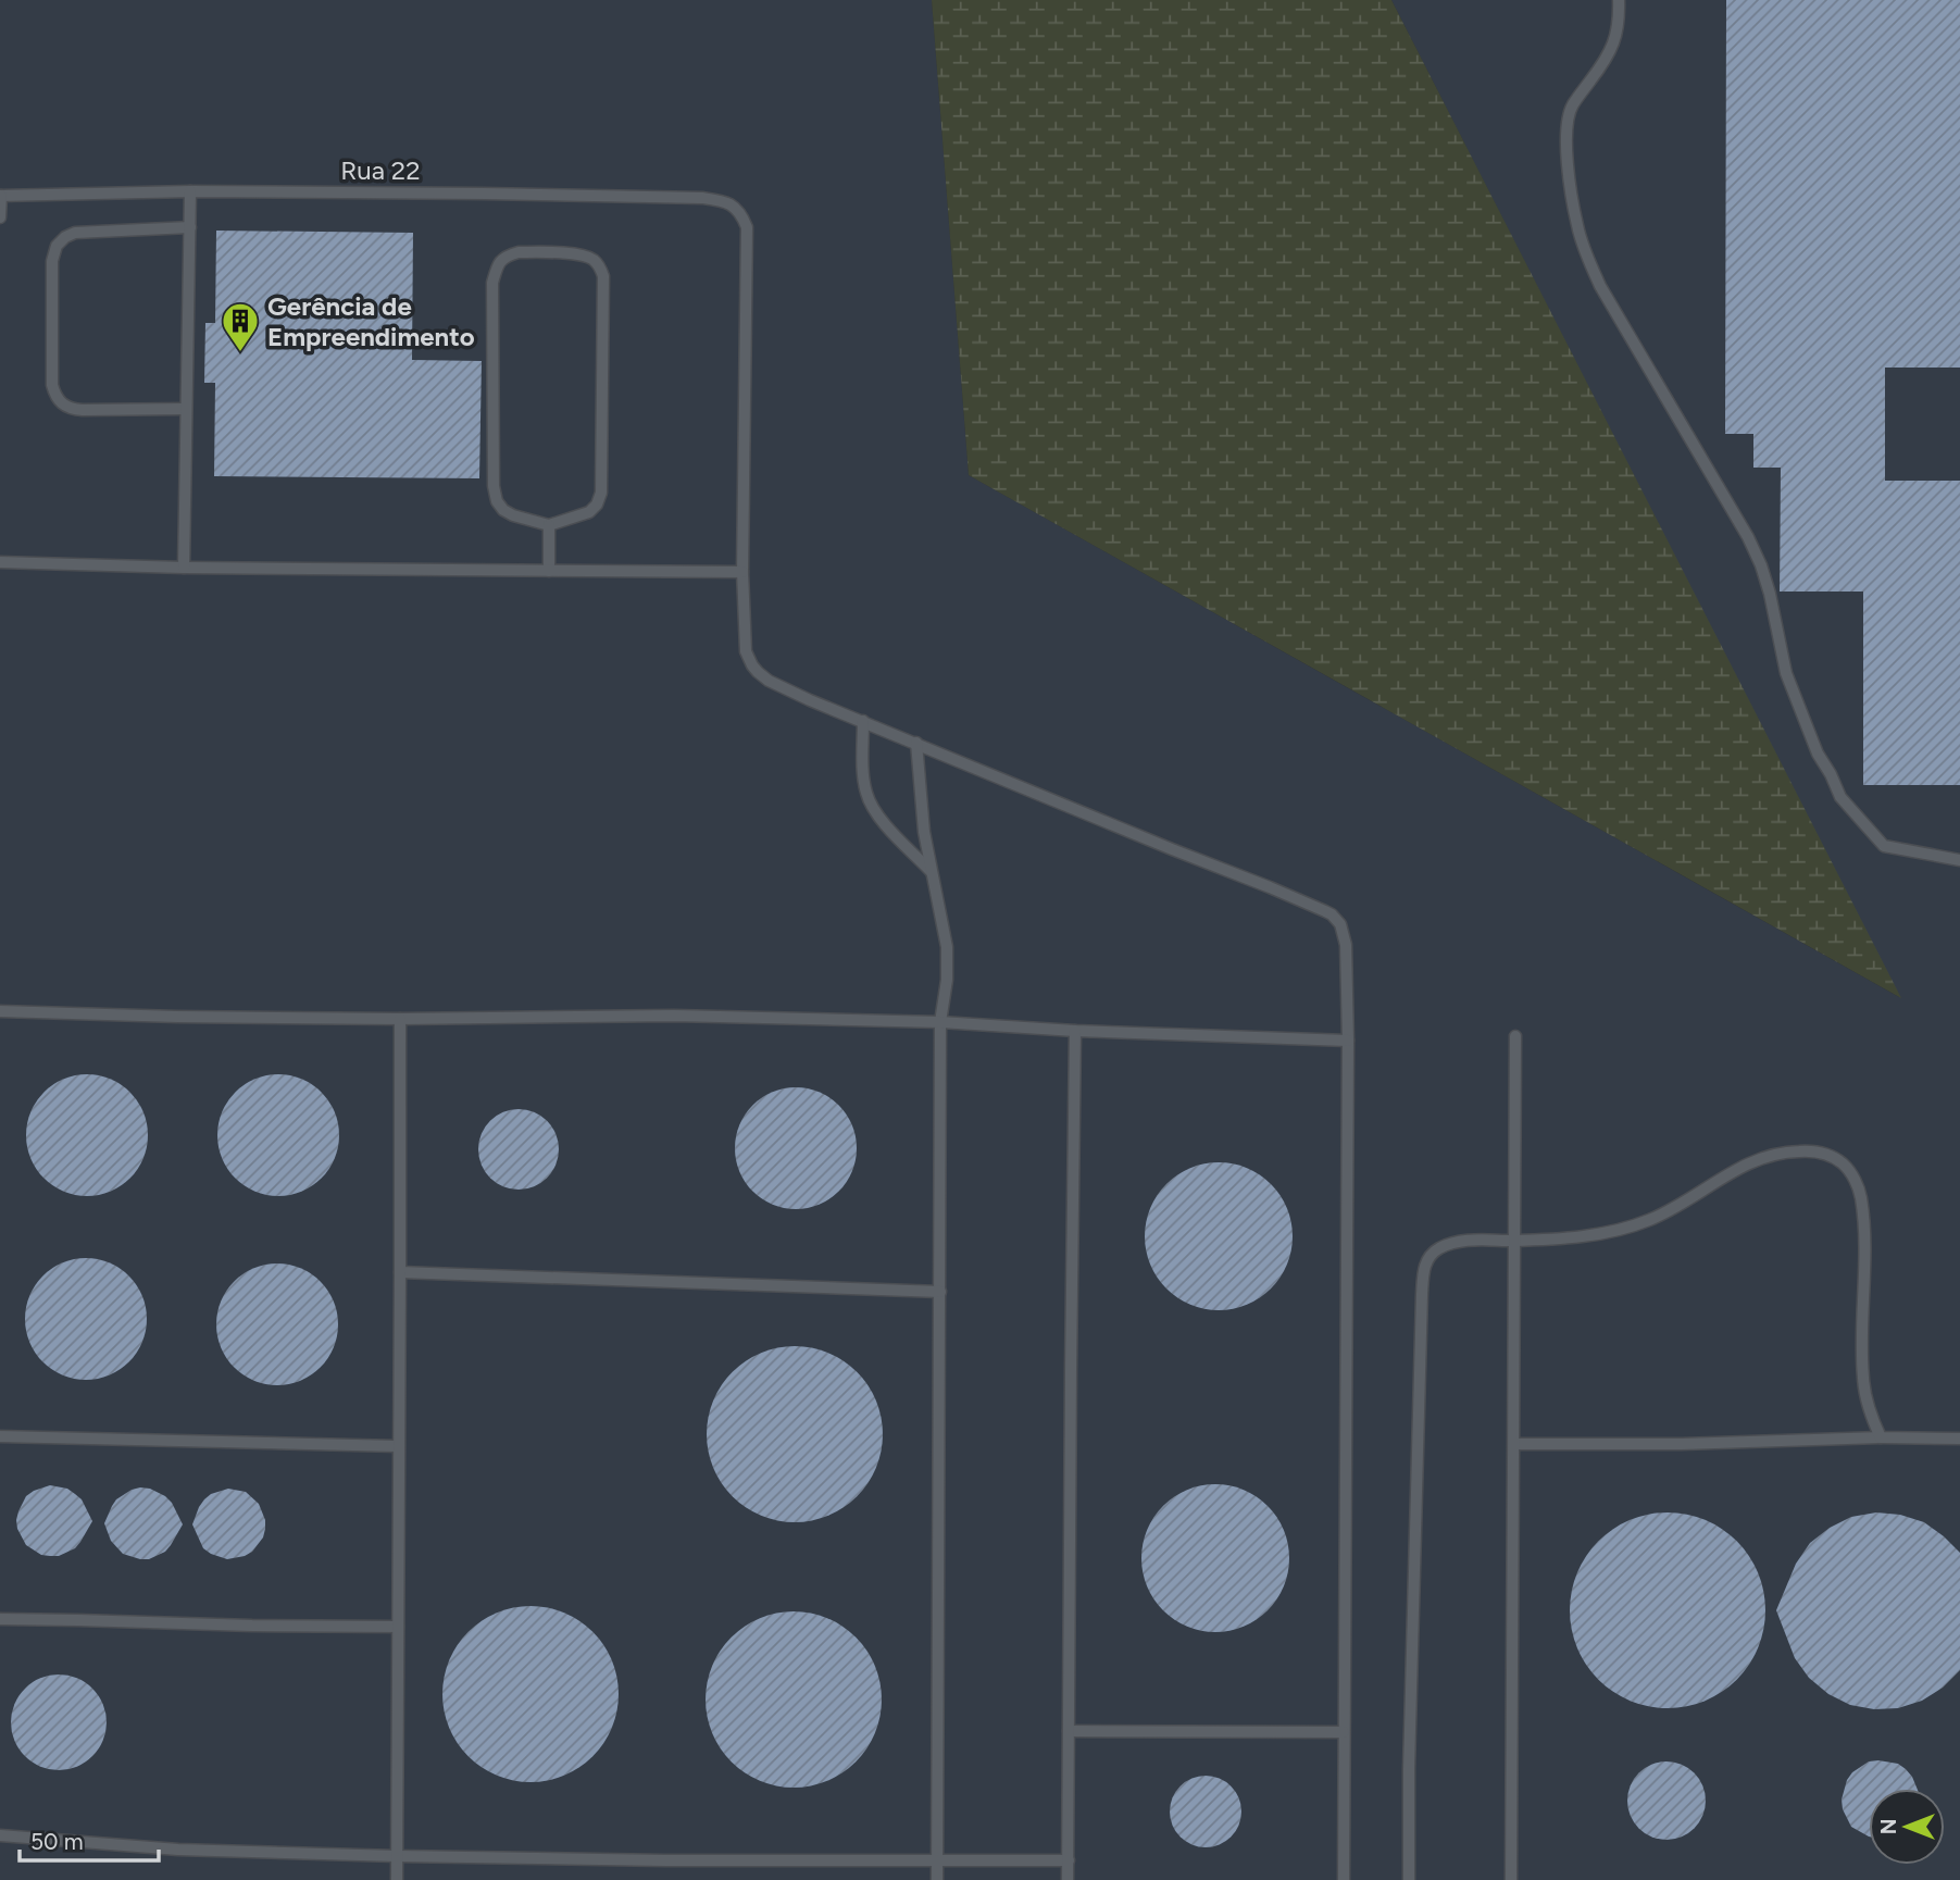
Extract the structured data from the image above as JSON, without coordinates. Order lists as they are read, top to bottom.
{
  "streets": {
    "lane": ["Rua 22"]
  },
  "places": {
    "building": ["Gerência de Empreendimento"]
  },
  "scale_bar": "50 m",
  "north": "left"
}
